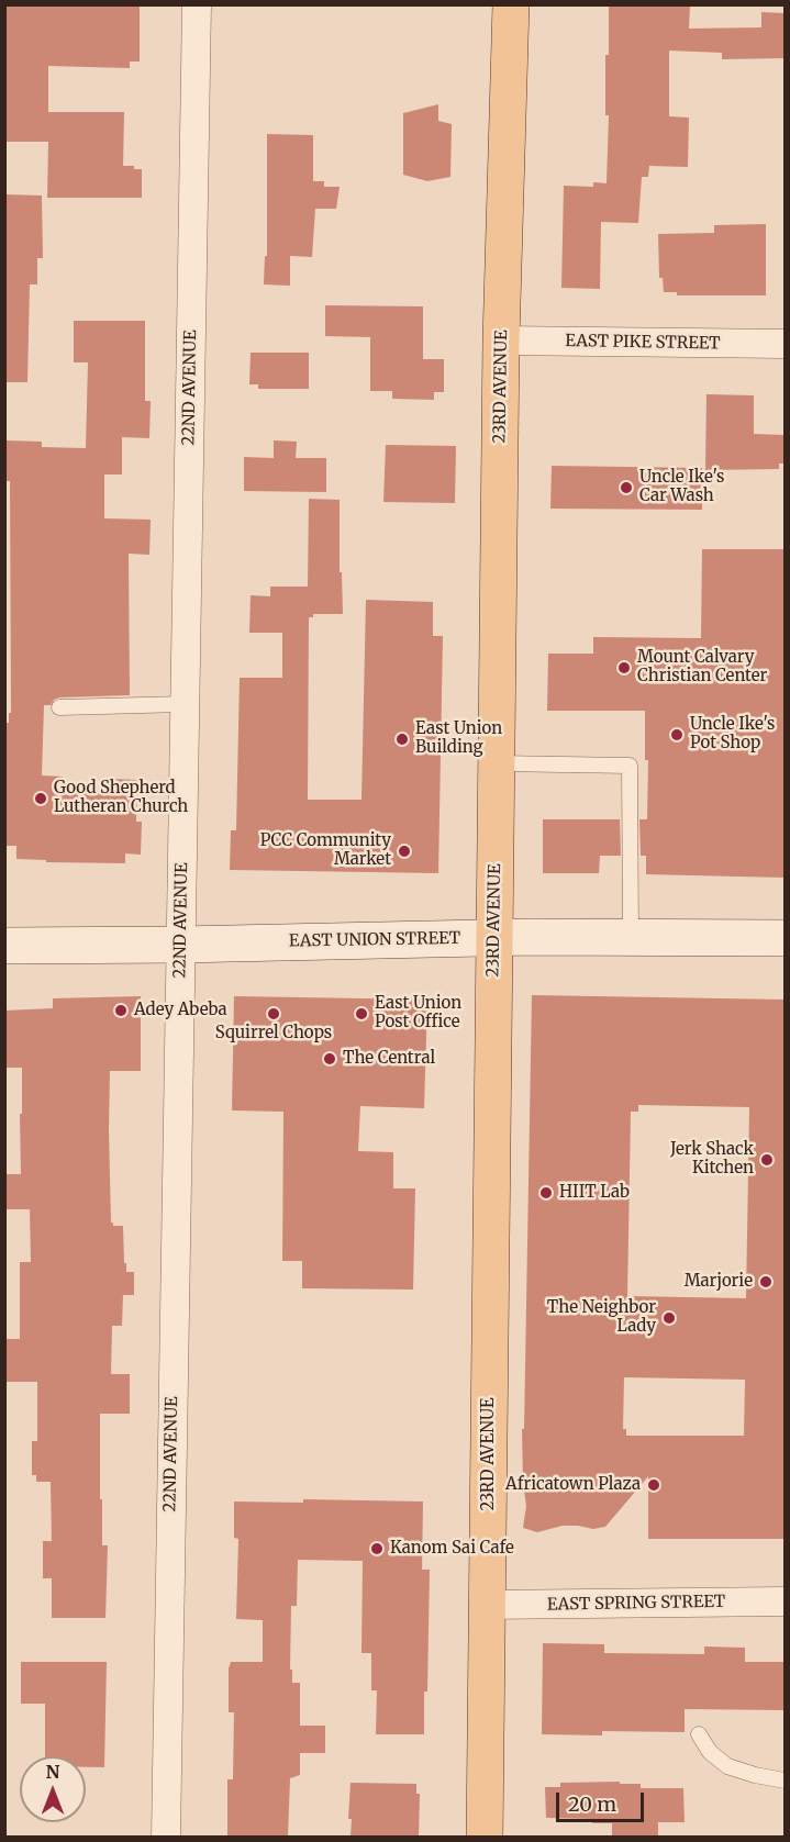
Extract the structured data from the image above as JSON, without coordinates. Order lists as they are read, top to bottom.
{
  "streets": {
    "main road": ["23RD AVENUE", "EAST UNION STREET"],
    "street": ["EAST PIKE STREET", "22ND AVENUE", "EAST SPRING STREET"]
  },
  "crossings": [
    ["EAST PIKE STREET", "23RD AVENUE"],
    ["23RD AVENUE", "EAST UNION STREET"],
    ["23RD AVENUE", "EAST SPRING STREET"],
    ["22ND AVENUE", "EAST UNION STREET"]
  ],
  "places": [
    "Uncle Ike's Car Wash",
    "Mount Calvary Christian Center",
    "Uncle Ike's Pot Shop",
    "East Union Building",
    "Good Shepherd Lutheran Church",
    "PCC Community Market",
    "Adey Abeba",
    "Squirrel Chops",
    "East Union Post Office",
    "The Central",
    "Jerk Shack Kitchen",
    "HIIT Lab",
    "Marjorie",
    "The Neighbor Lady",
    "Africatown Plaza",
    "Kanom Sai Cafe"
  ],
  "scale_bar": "20 m",
  "north": "top"
}
